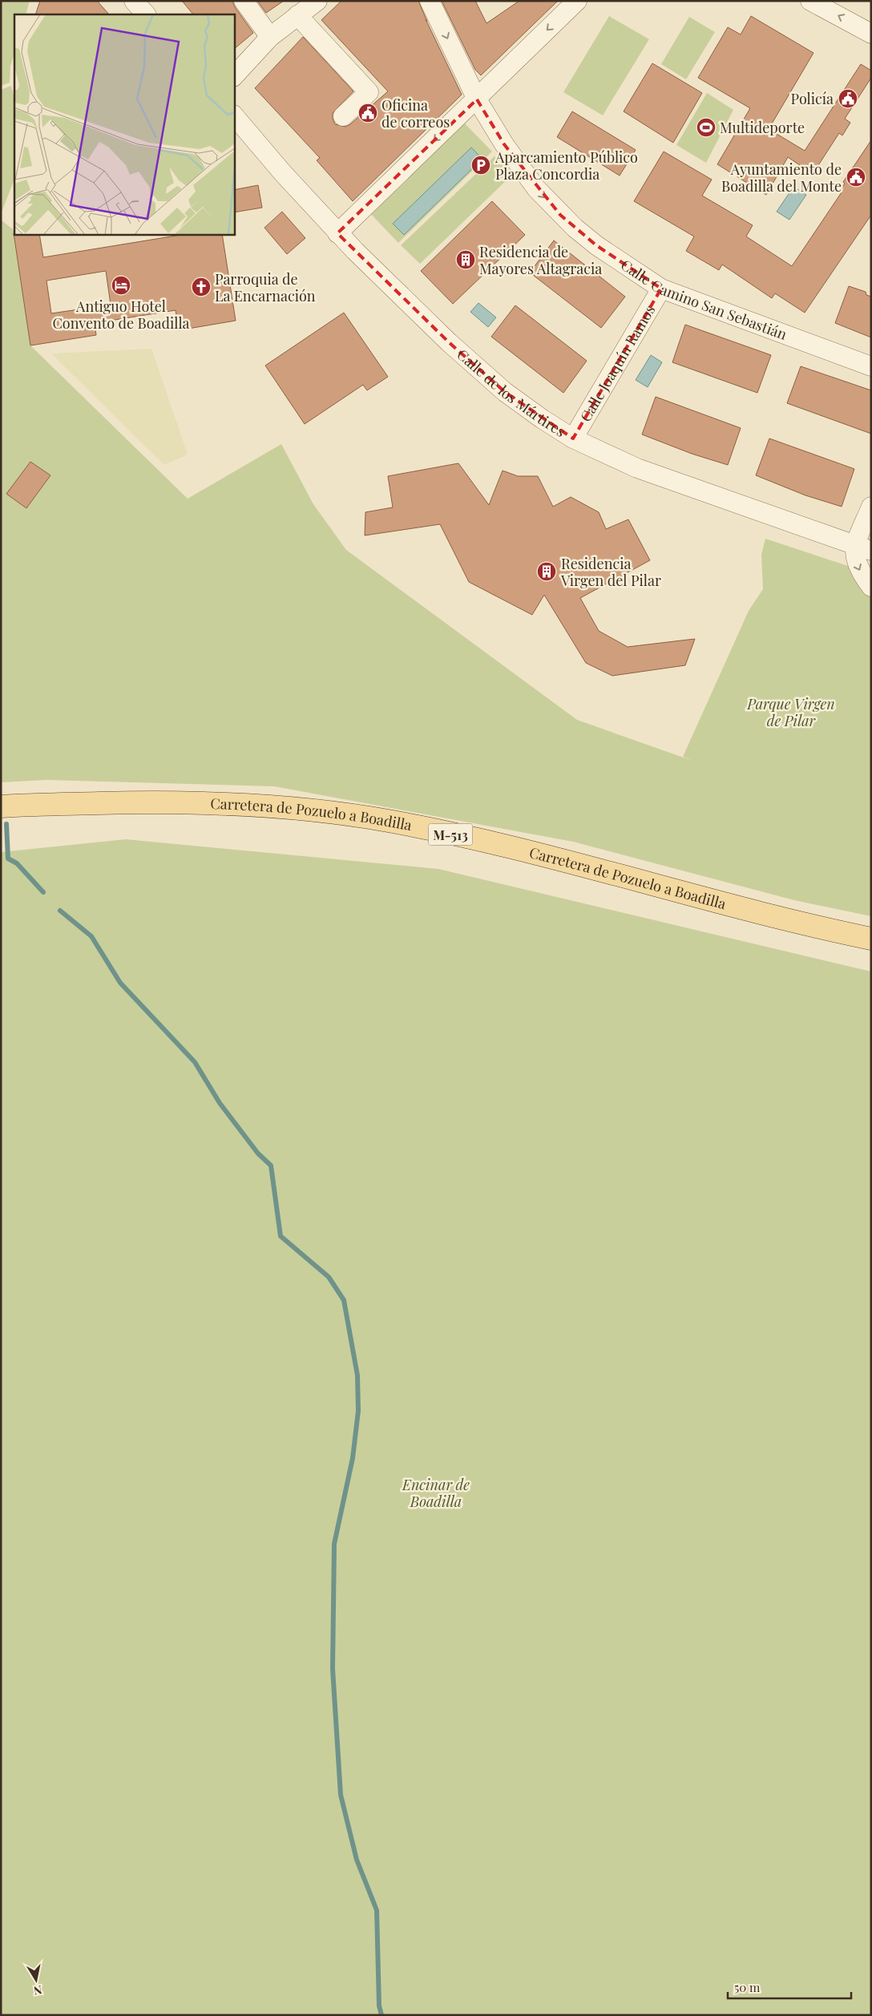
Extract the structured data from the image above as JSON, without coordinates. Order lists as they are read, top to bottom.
{
  "streets": {
    "main road": ["Carretera de Pozuelo a Boadilla", "M-513"],
    "street": ["Calle Camino San Sebastián", "Calle Joaquín Ramos", "Calle de los Mártires"]
  },
  "crossings": [
    ["Calle Camino San Sebastián", "Calle Joaquín Ramos"],
    ["Calle Joaquín Ramos", "Calle de los Mártires"]
  ],
  "one_way": ["Calle Camino San Sebastián"],
  "parks": ["Parque Virgen de Pilar", "Encinar de Boadilla"],
  "places": {
    "public building": ["Policía", "Oficina de correos", "Ayuntamiento de Boadilla del Monte"],
    "sports": ["Multideporte"],
    "parking": ["Aparcamiento Público Plaza Concordia"],
    "building": ["Residencia de Mayores Altagracia", "Residencia Virgen del Pilar"],
    "hotel": ["Antiguo Hotel Convento de Boadilla"],
    "church": ["Parroquia de La Encarnación"]
  },
  "scale_bar": "50 m",
  "north": "bottom"
}
